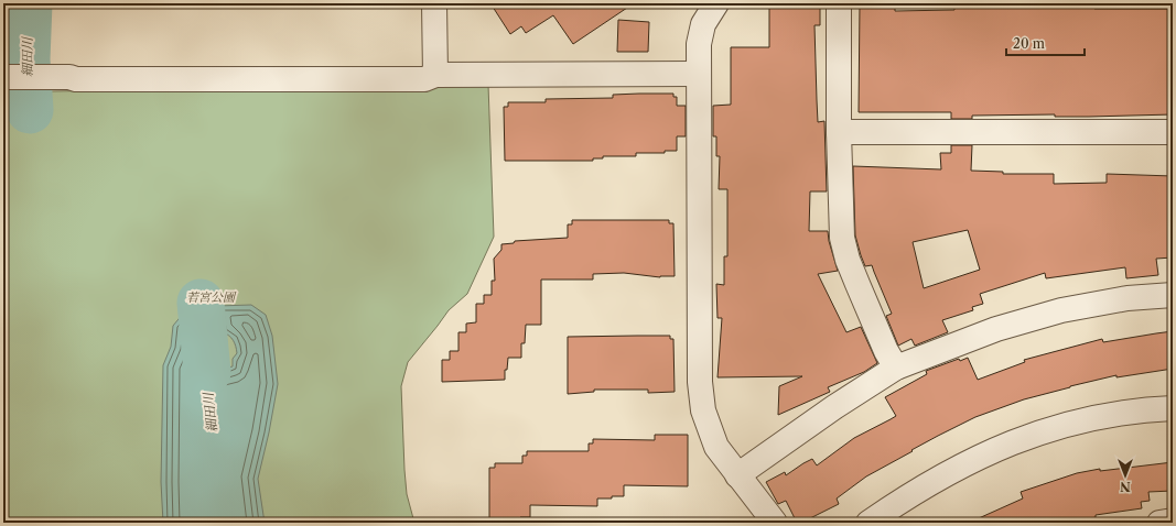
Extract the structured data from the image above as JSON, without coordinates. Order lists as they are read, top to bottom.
{
  "water": ["細田川"],
  "parks": ["若宮公園"],
  "scale_bar": "20 m",
  "north": "bottom"
}
